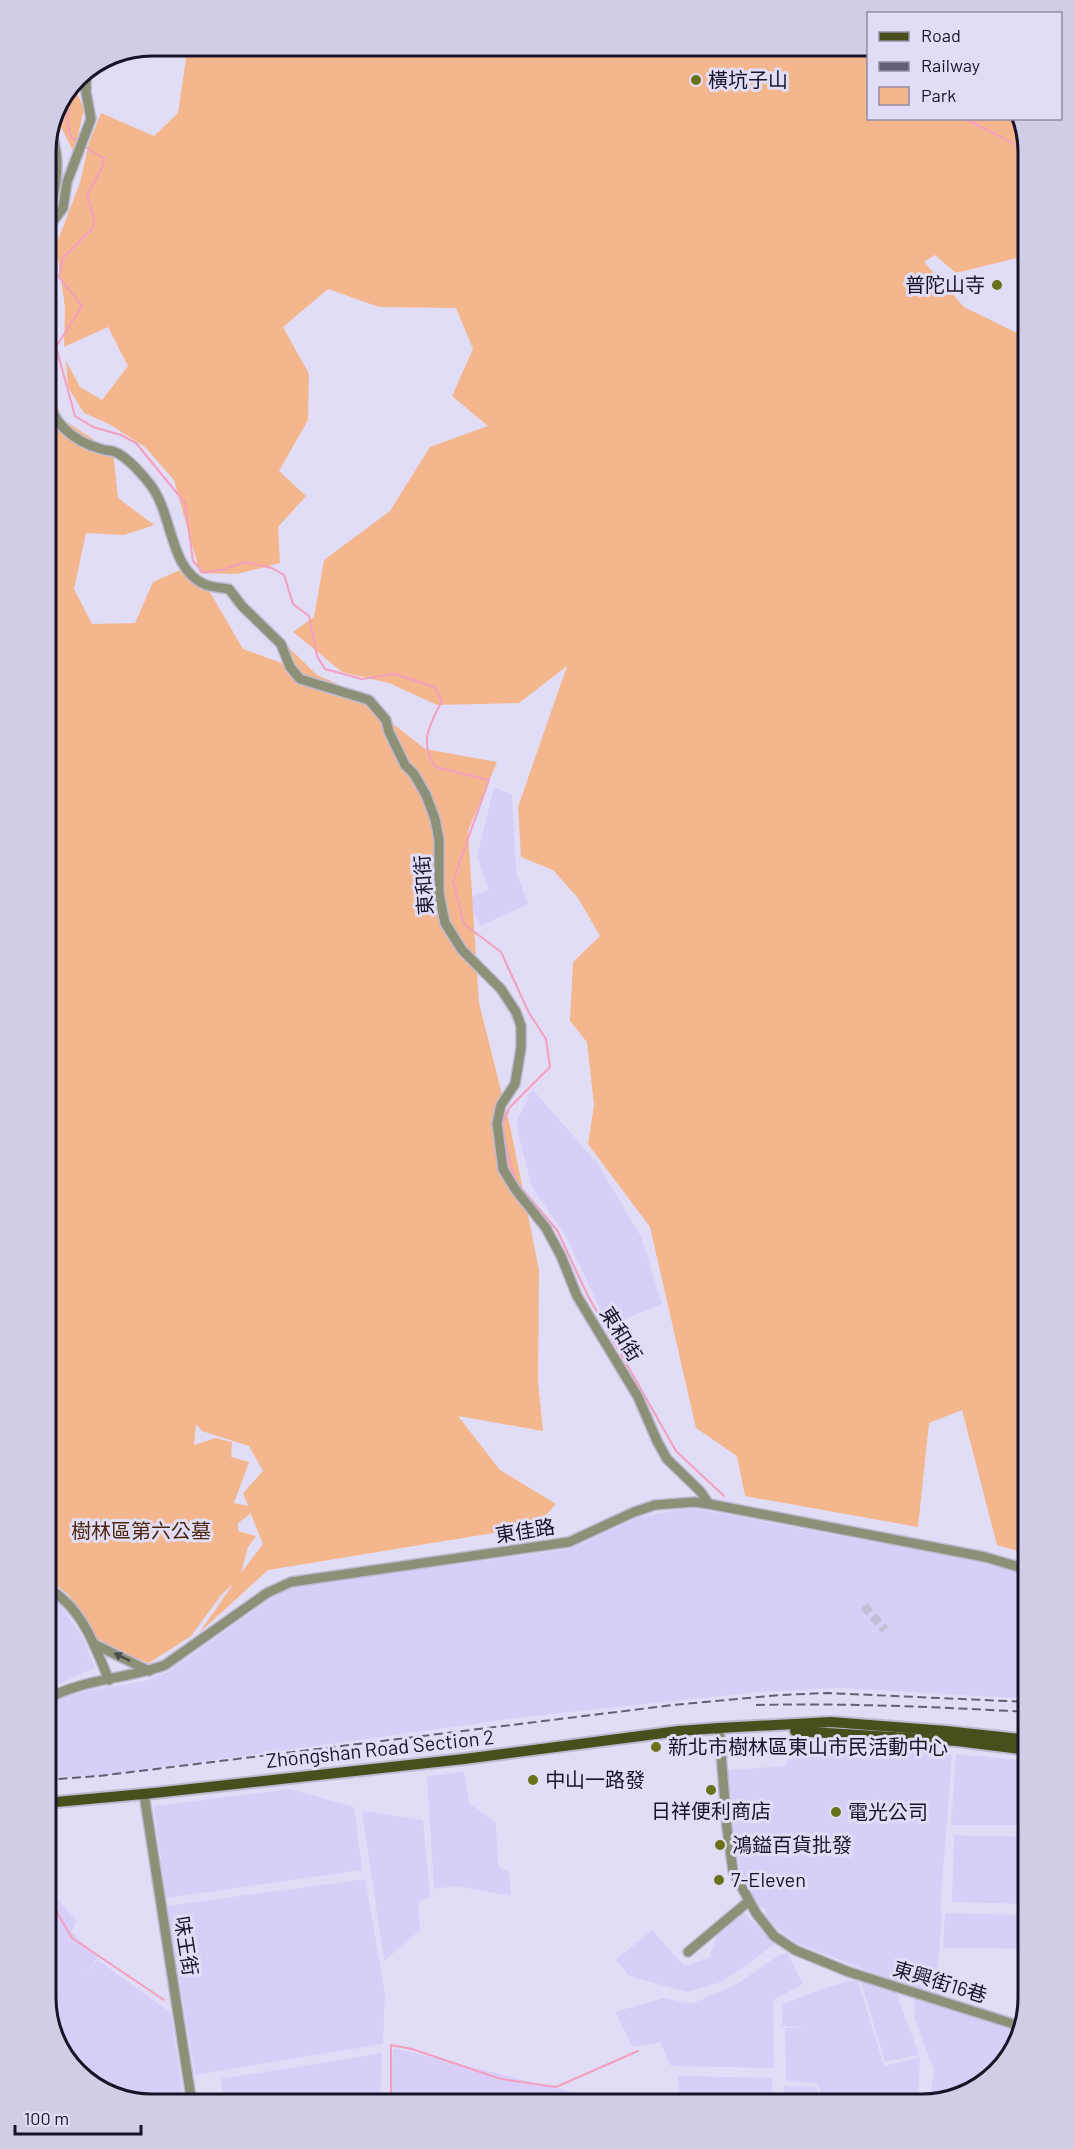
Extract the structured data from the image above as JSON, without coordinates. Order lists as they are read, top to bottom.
{
  "streets": {
    "main road": ["Zhongshan Road Section 2"],
    "street": [
      "東和街",
      "東佳路",
      "味王街",
      "東興街16巷"
    ]
  },
  "crossings": [
    ["東和街", "東佳路"],
    ["Zhongshan Road Section 2", "味王街"],
    ["Zhongshan Road Section 2", "東興街16巷"]
  ],
  "parks": ["樹林區第六公墓"],
  "places": [
    "橫坑子山",
    "普陀山寺",
    "新北市樹林區東山市民活動中心",
    "中山一路發",
    "日祥便利商店",
    "電光公司",
    "鴻鎰百貨批發",
    "7-Eleven"
  ],
  "legend": ["Road", "Railway", "Park"],
  "scale_bar": "100 m"
}
